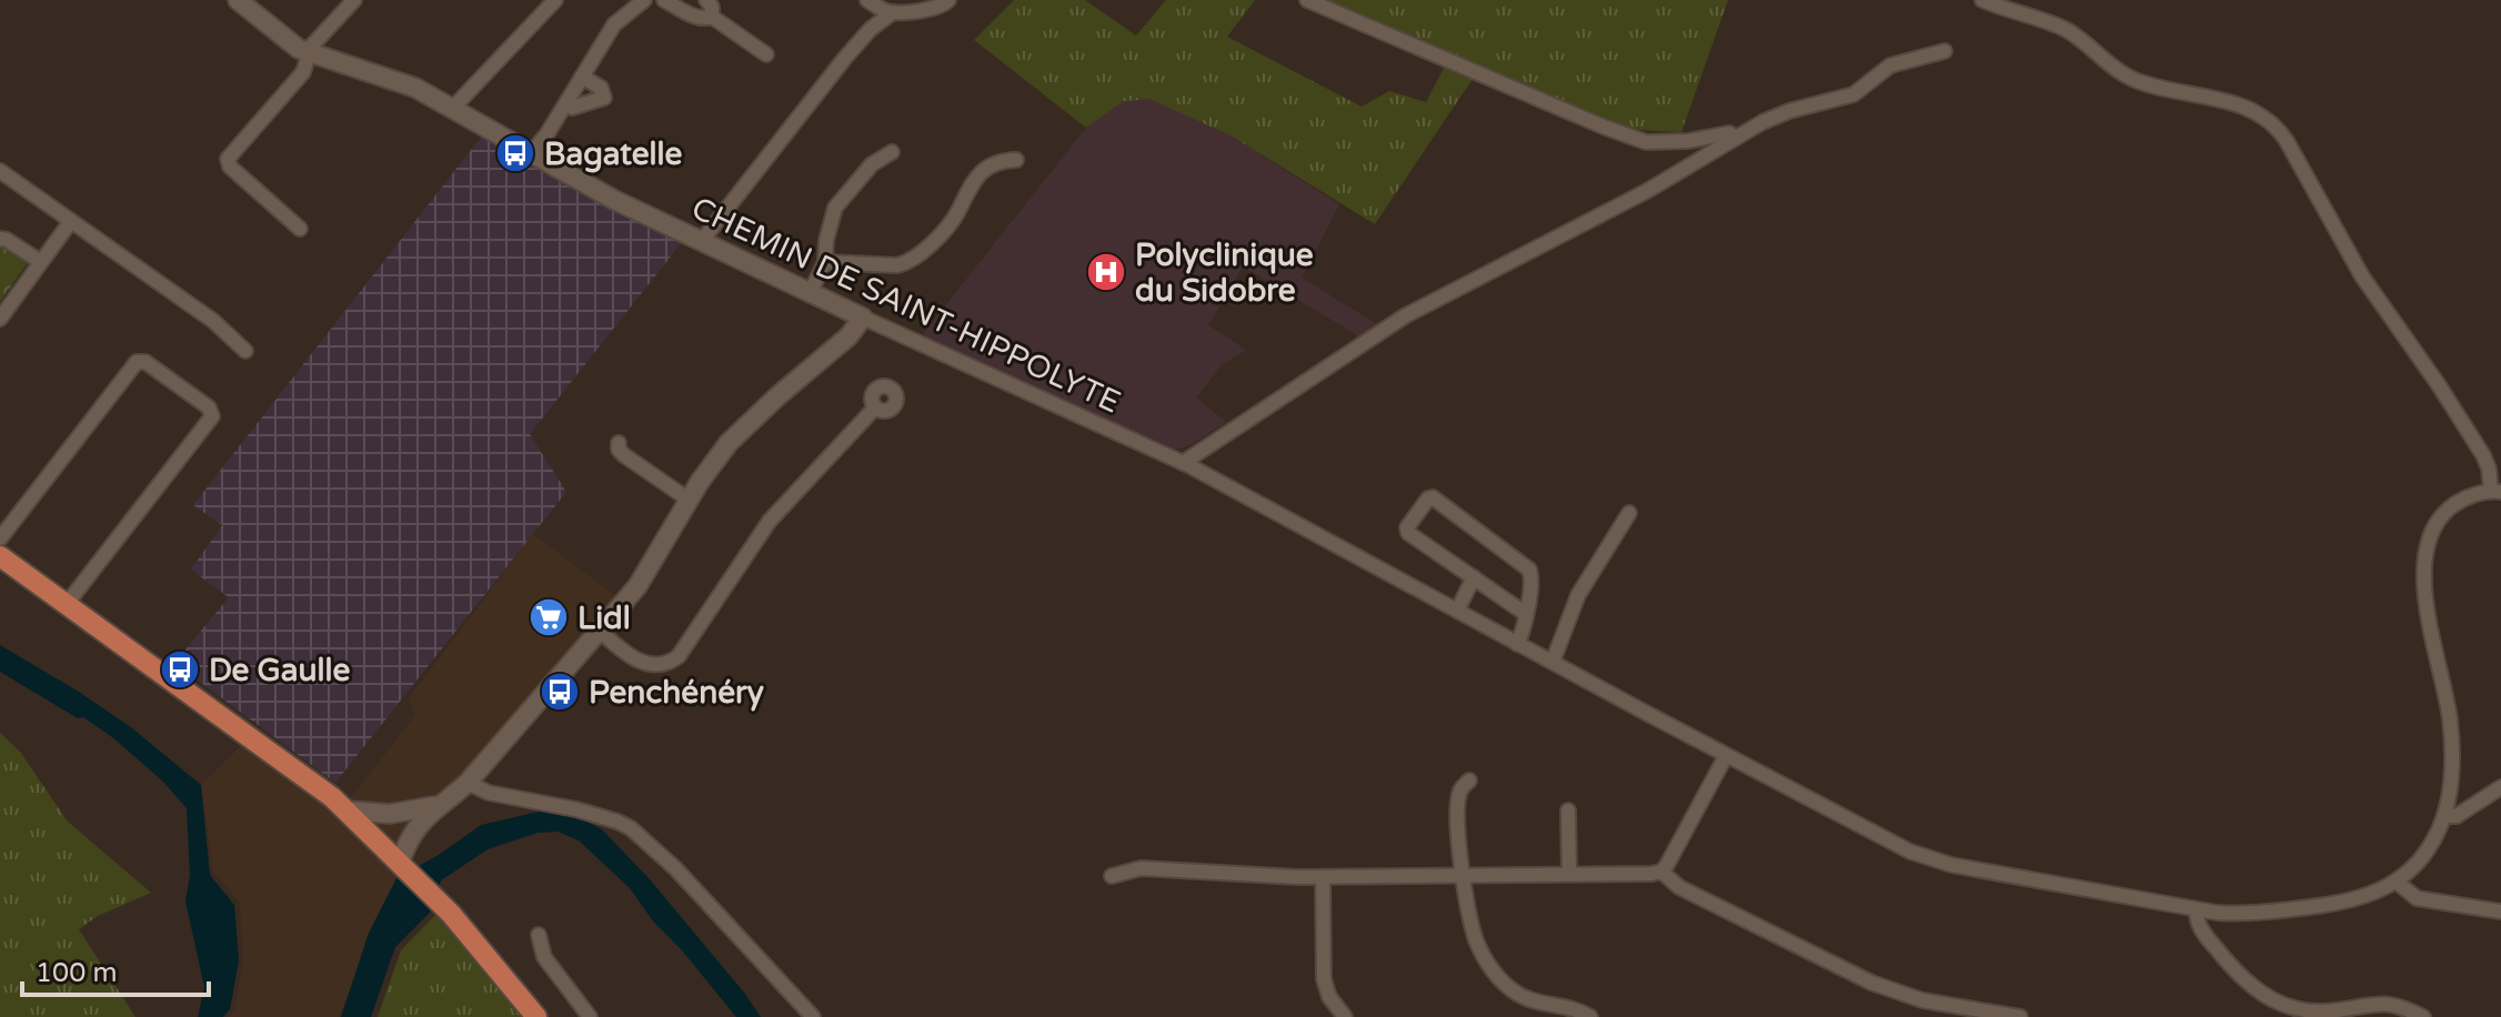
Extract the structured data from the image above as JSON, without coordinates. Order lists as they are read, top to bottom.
{
  "streets": {
    "street": ["CHEMIN DE SAINT-HIPPOLYTE"]
  },
  "places": {
    "bus stop": ["Bagatelle", "De Gaulle", "Penchénéry"],
    "hospital": ["Polyclinique du Sidobre"],
    "supermarket": ["Lidl"]
  },
  "scale_bar": "100 m"
}
